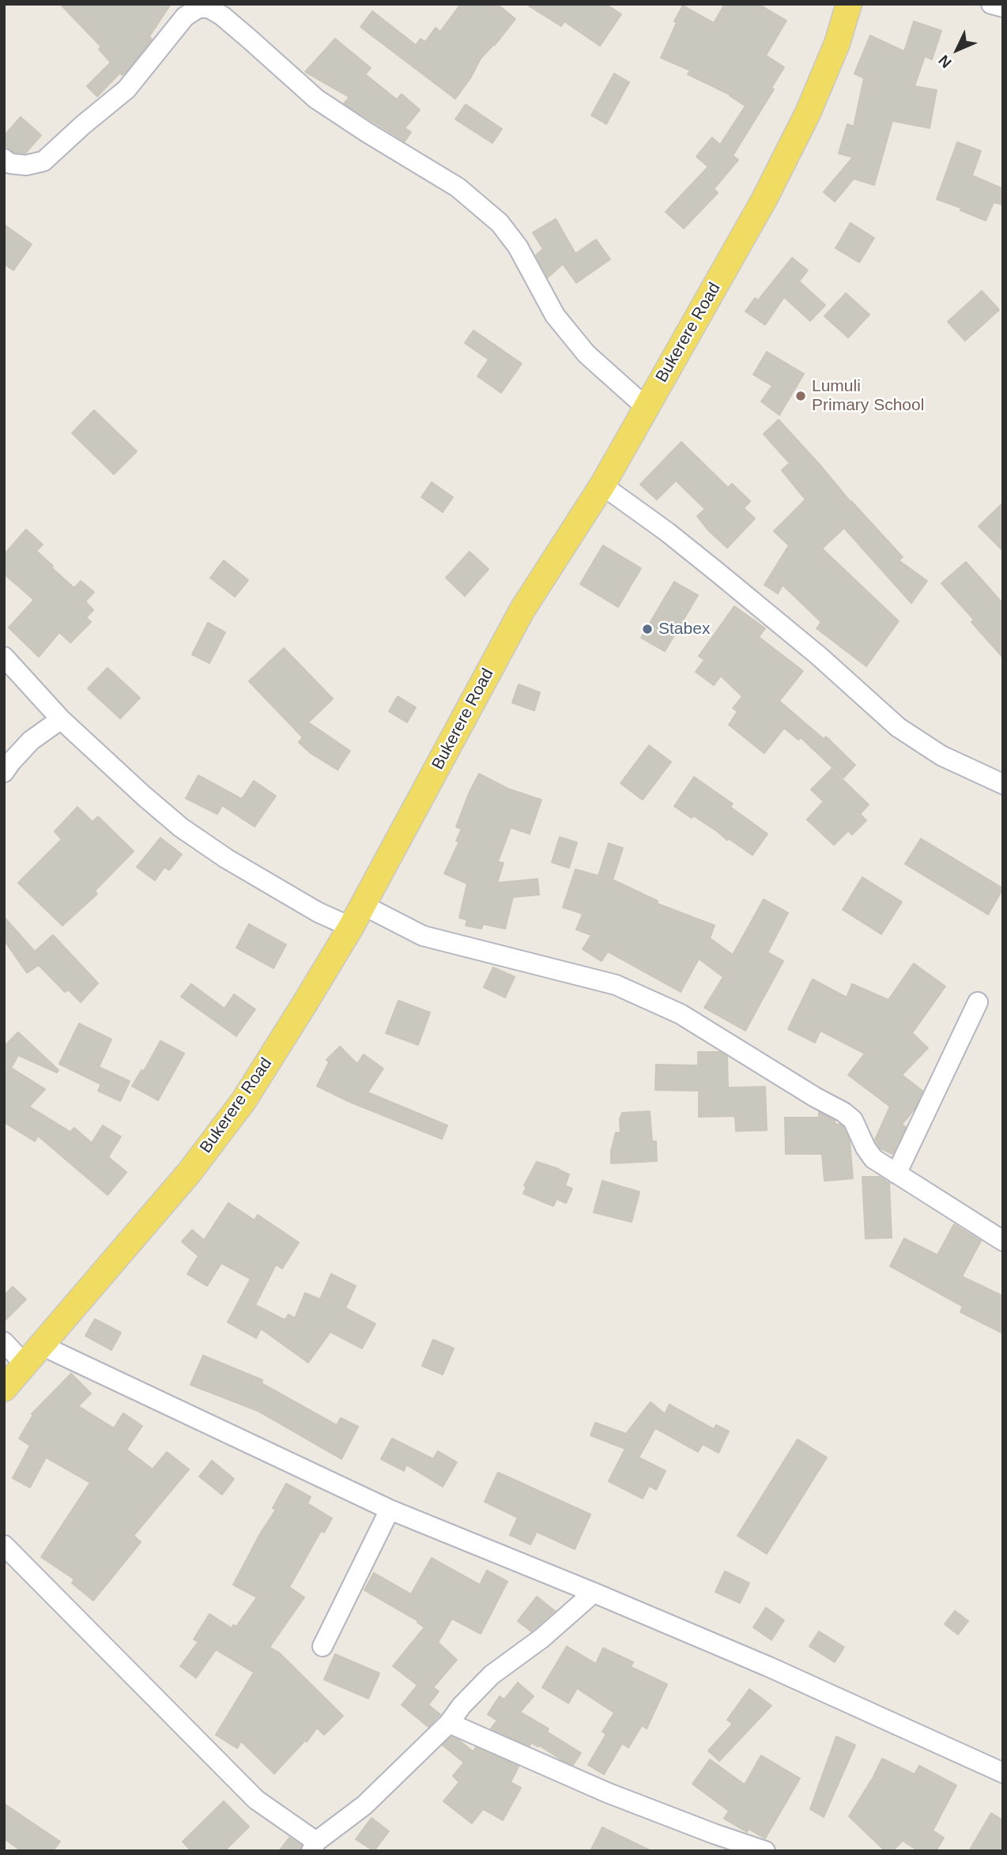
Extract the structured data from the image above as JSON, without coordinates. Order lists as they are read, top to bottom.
{
  "streets": {
    "main road": ["Bukerere Road"]
  },
  "places": ["Lumuli Primary School", "Stabex"],
  "north": "bottom left"
}
